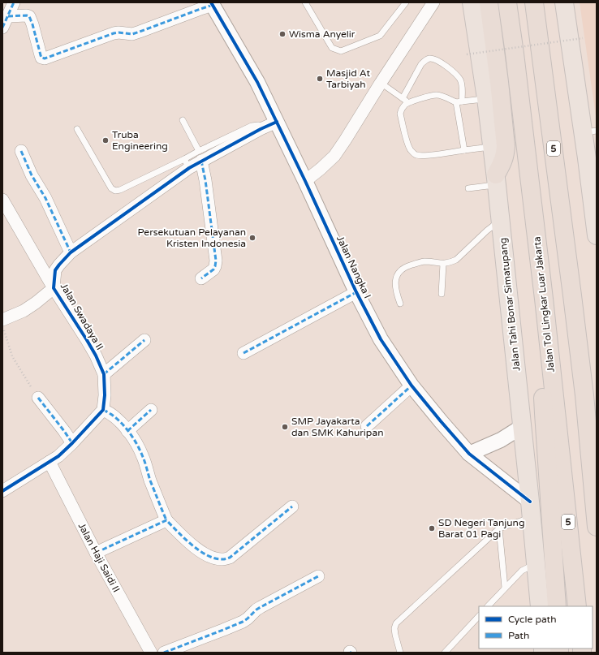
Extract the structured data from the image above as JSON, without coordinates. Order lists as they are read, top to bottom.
{
  "streets": {
    "highway": ["5", "Jalan Tahi Bonar Simatupang", "Jalan Tol Lingkar Luar Jakarta"],
    "street": ["Jalan Nangka I", "Jalan Swadaya II", "Jalan Haji Saidi II"]
  },
  "crossings": [
    ["Jalan Nangka I", "Jalan Tahi Bonar Simatupang"],
    ["Jalan Nangka I", "Jalan Swadaya II"]
  ],
  "places": [
    "Wisma Anyelir",
    "Masjid At Tarbiyah",
    "Truba Engineering",
    "Persekutuan Pelayanan Kristen Indonesia",
    "SMP Jayakarta dan SMK Kahuripan",
    "SD Negeri Tanjung Barat 01 Pagi"
  ],
  "legend": ["Cycle path", "Path"]
}
